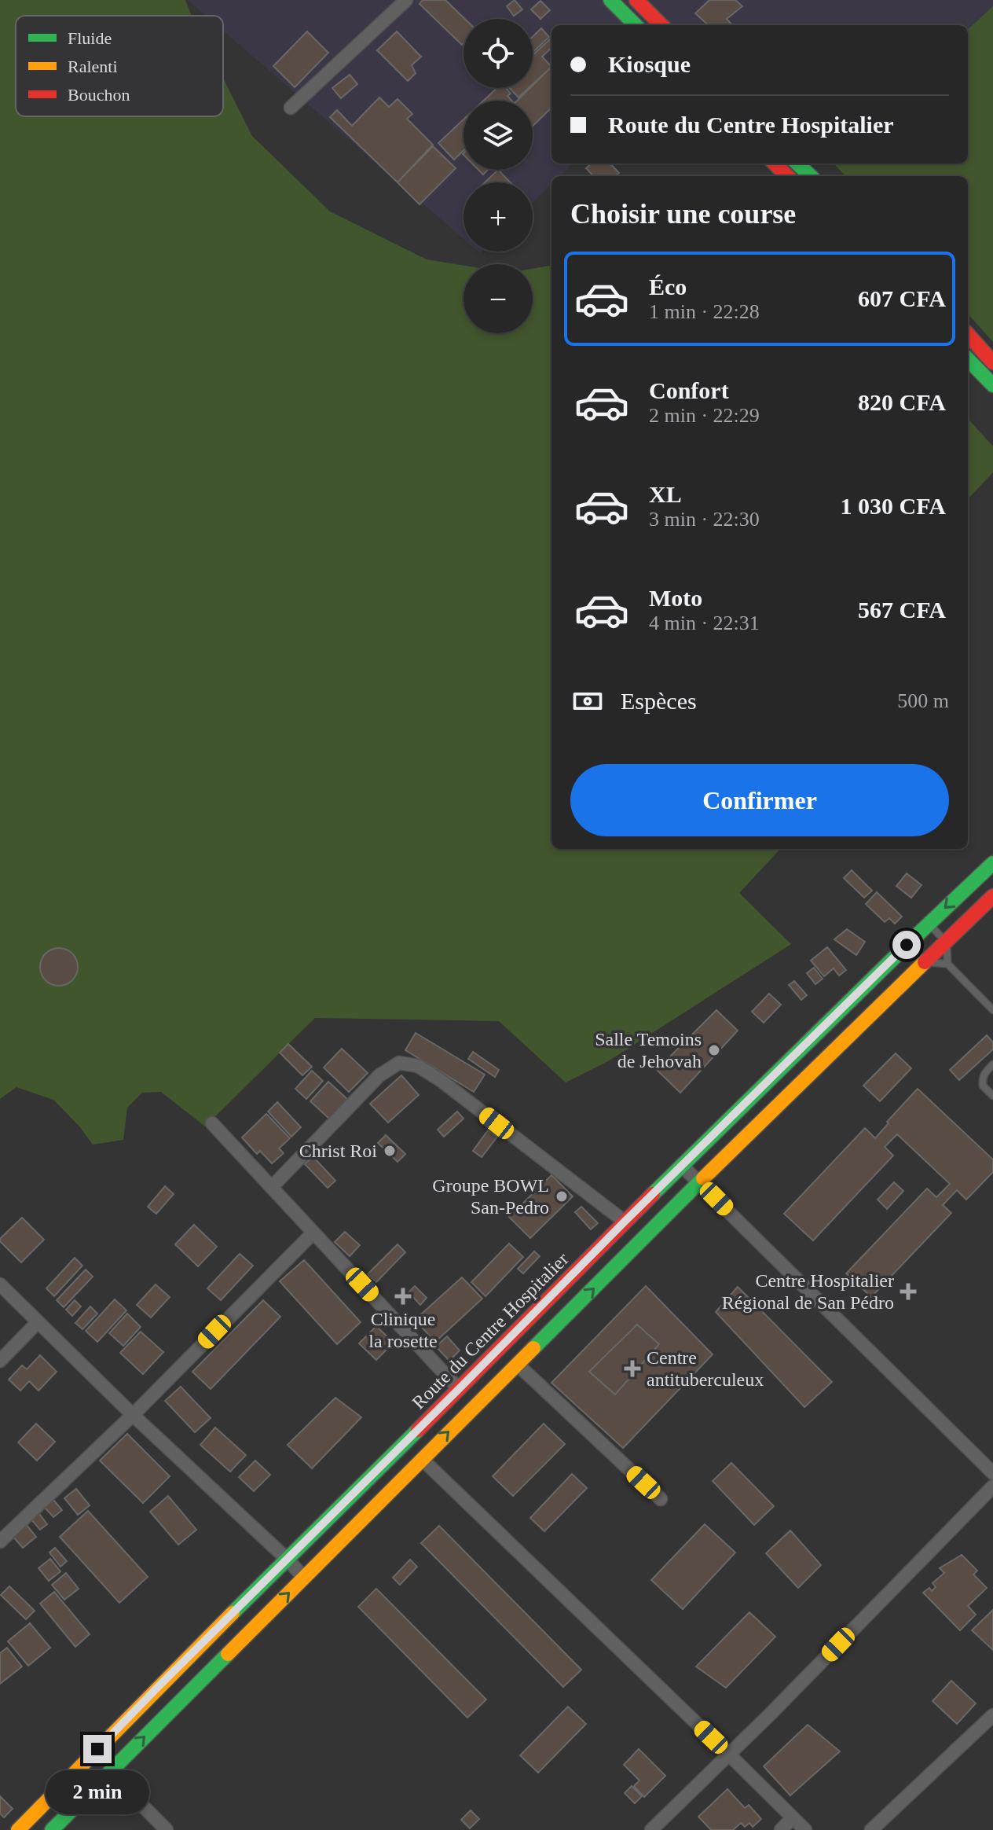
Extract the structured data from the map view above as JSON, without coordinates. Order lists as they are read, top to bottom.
{
  "streets": {
    "street": ["Route du Centre Hospitalier"]
  },
  "places": {
    "other": ["Salle Temoins de Jehovah", "Christ Roi", "Groupe BOWL San-Pedro"],
    "health": ["Centre Hospitalier Régional de San Pédro", "Clinique la rosette", "Centre antituberculeux"]
  },
  "legend": ["Fluide", "Ralenti", "Bouchon"],
  "page": {
    "map_buttons": ["+", "−"],
    "banner": ["Kiosque", "Route du Centre Hospitalier"],
    "heading": "Choisir une course",
    "list": [
      {
        "name": "Éco",
        "note": "1 min · 22:28",
        "value": "607 CFA"
      },
      {
        "name": "Confort",
        "note": "2 min · 22:29",
        "value": "820 CFA"
      },
      {
        "name": "XL",
        "note": "3 min · 22:30",
        "value": "1 030 CFA"
      },
      {
        "name": "Moto",
        "note": "4 min · 22:31",
        "value": "567 CFA"
      }
    ],
    "pay": ["Espèces", "500 m"],
    "buttons": "Confirmer",
    "bubble": "2 min"
  }
}
